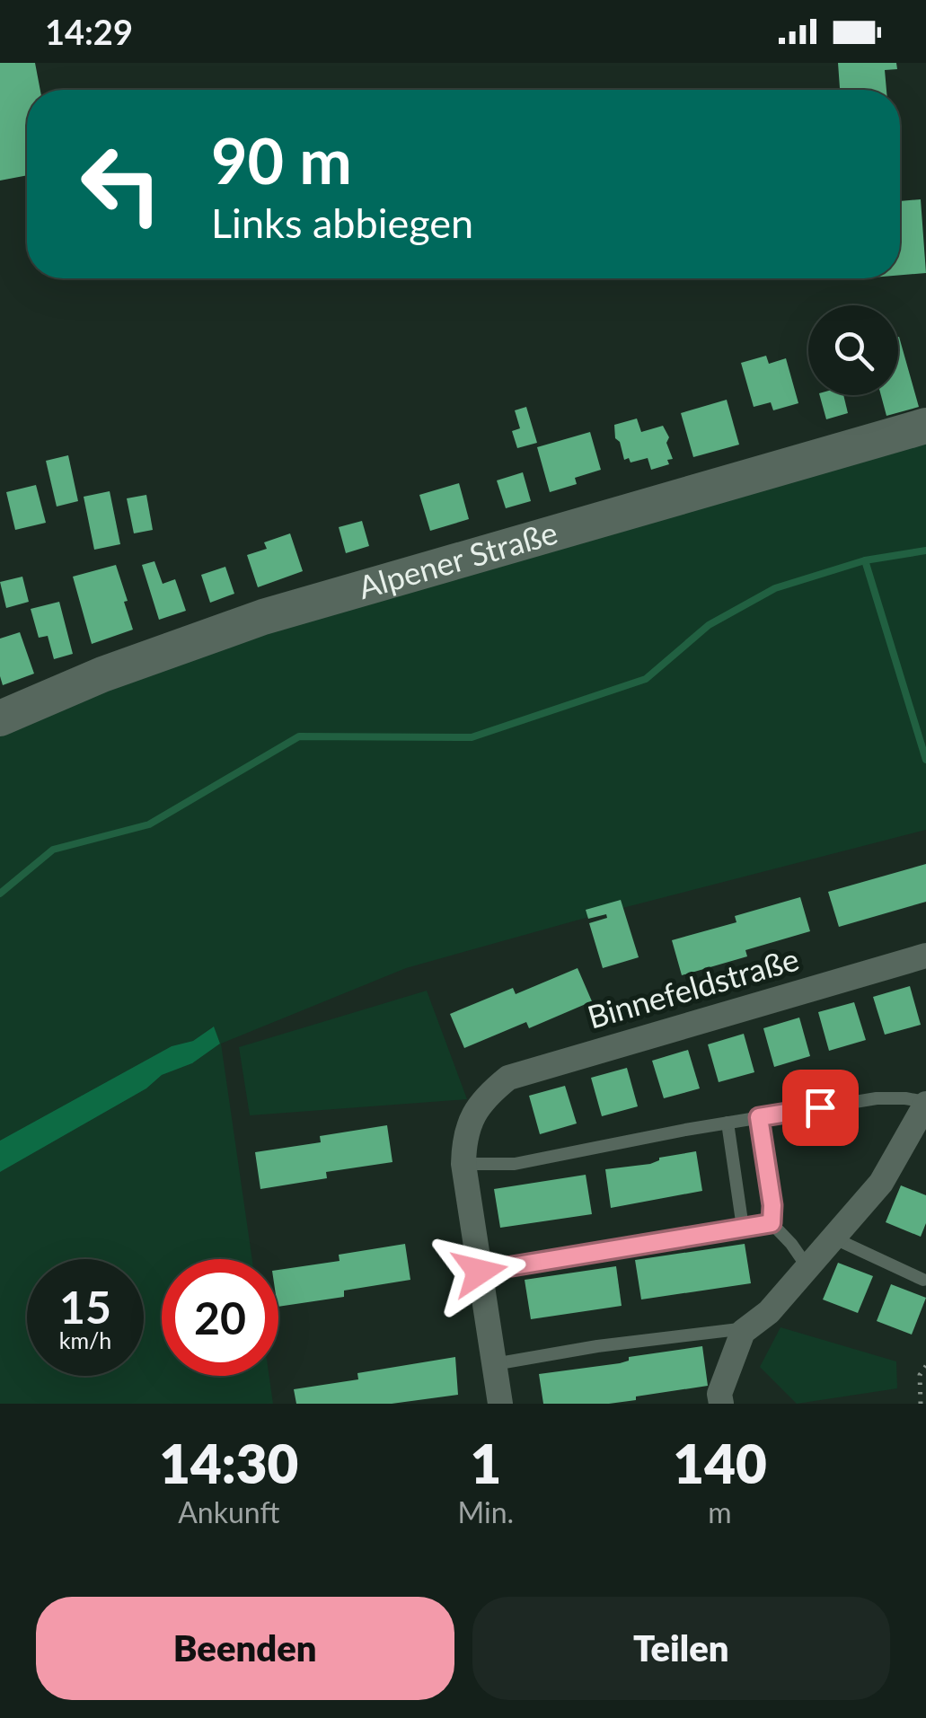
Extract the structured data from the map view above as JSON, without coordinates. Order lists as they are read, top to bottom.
{
  "streets": {
    "street": ["Alpener Straße", "Binnefeldstraße"]
  },
  "page": {
    "status": "14:29",
    "turn": ["90 m", "Links abbiegen"],
    "speed": "15 km/h",
    "limit": "20",
    "eta": [
      "14:30",
      "Ankunft",
      "1",
      "Min.",
      "140",
      "m"
    ],
    "buttons": ["Beenden", "Teilen"]
  }
}
